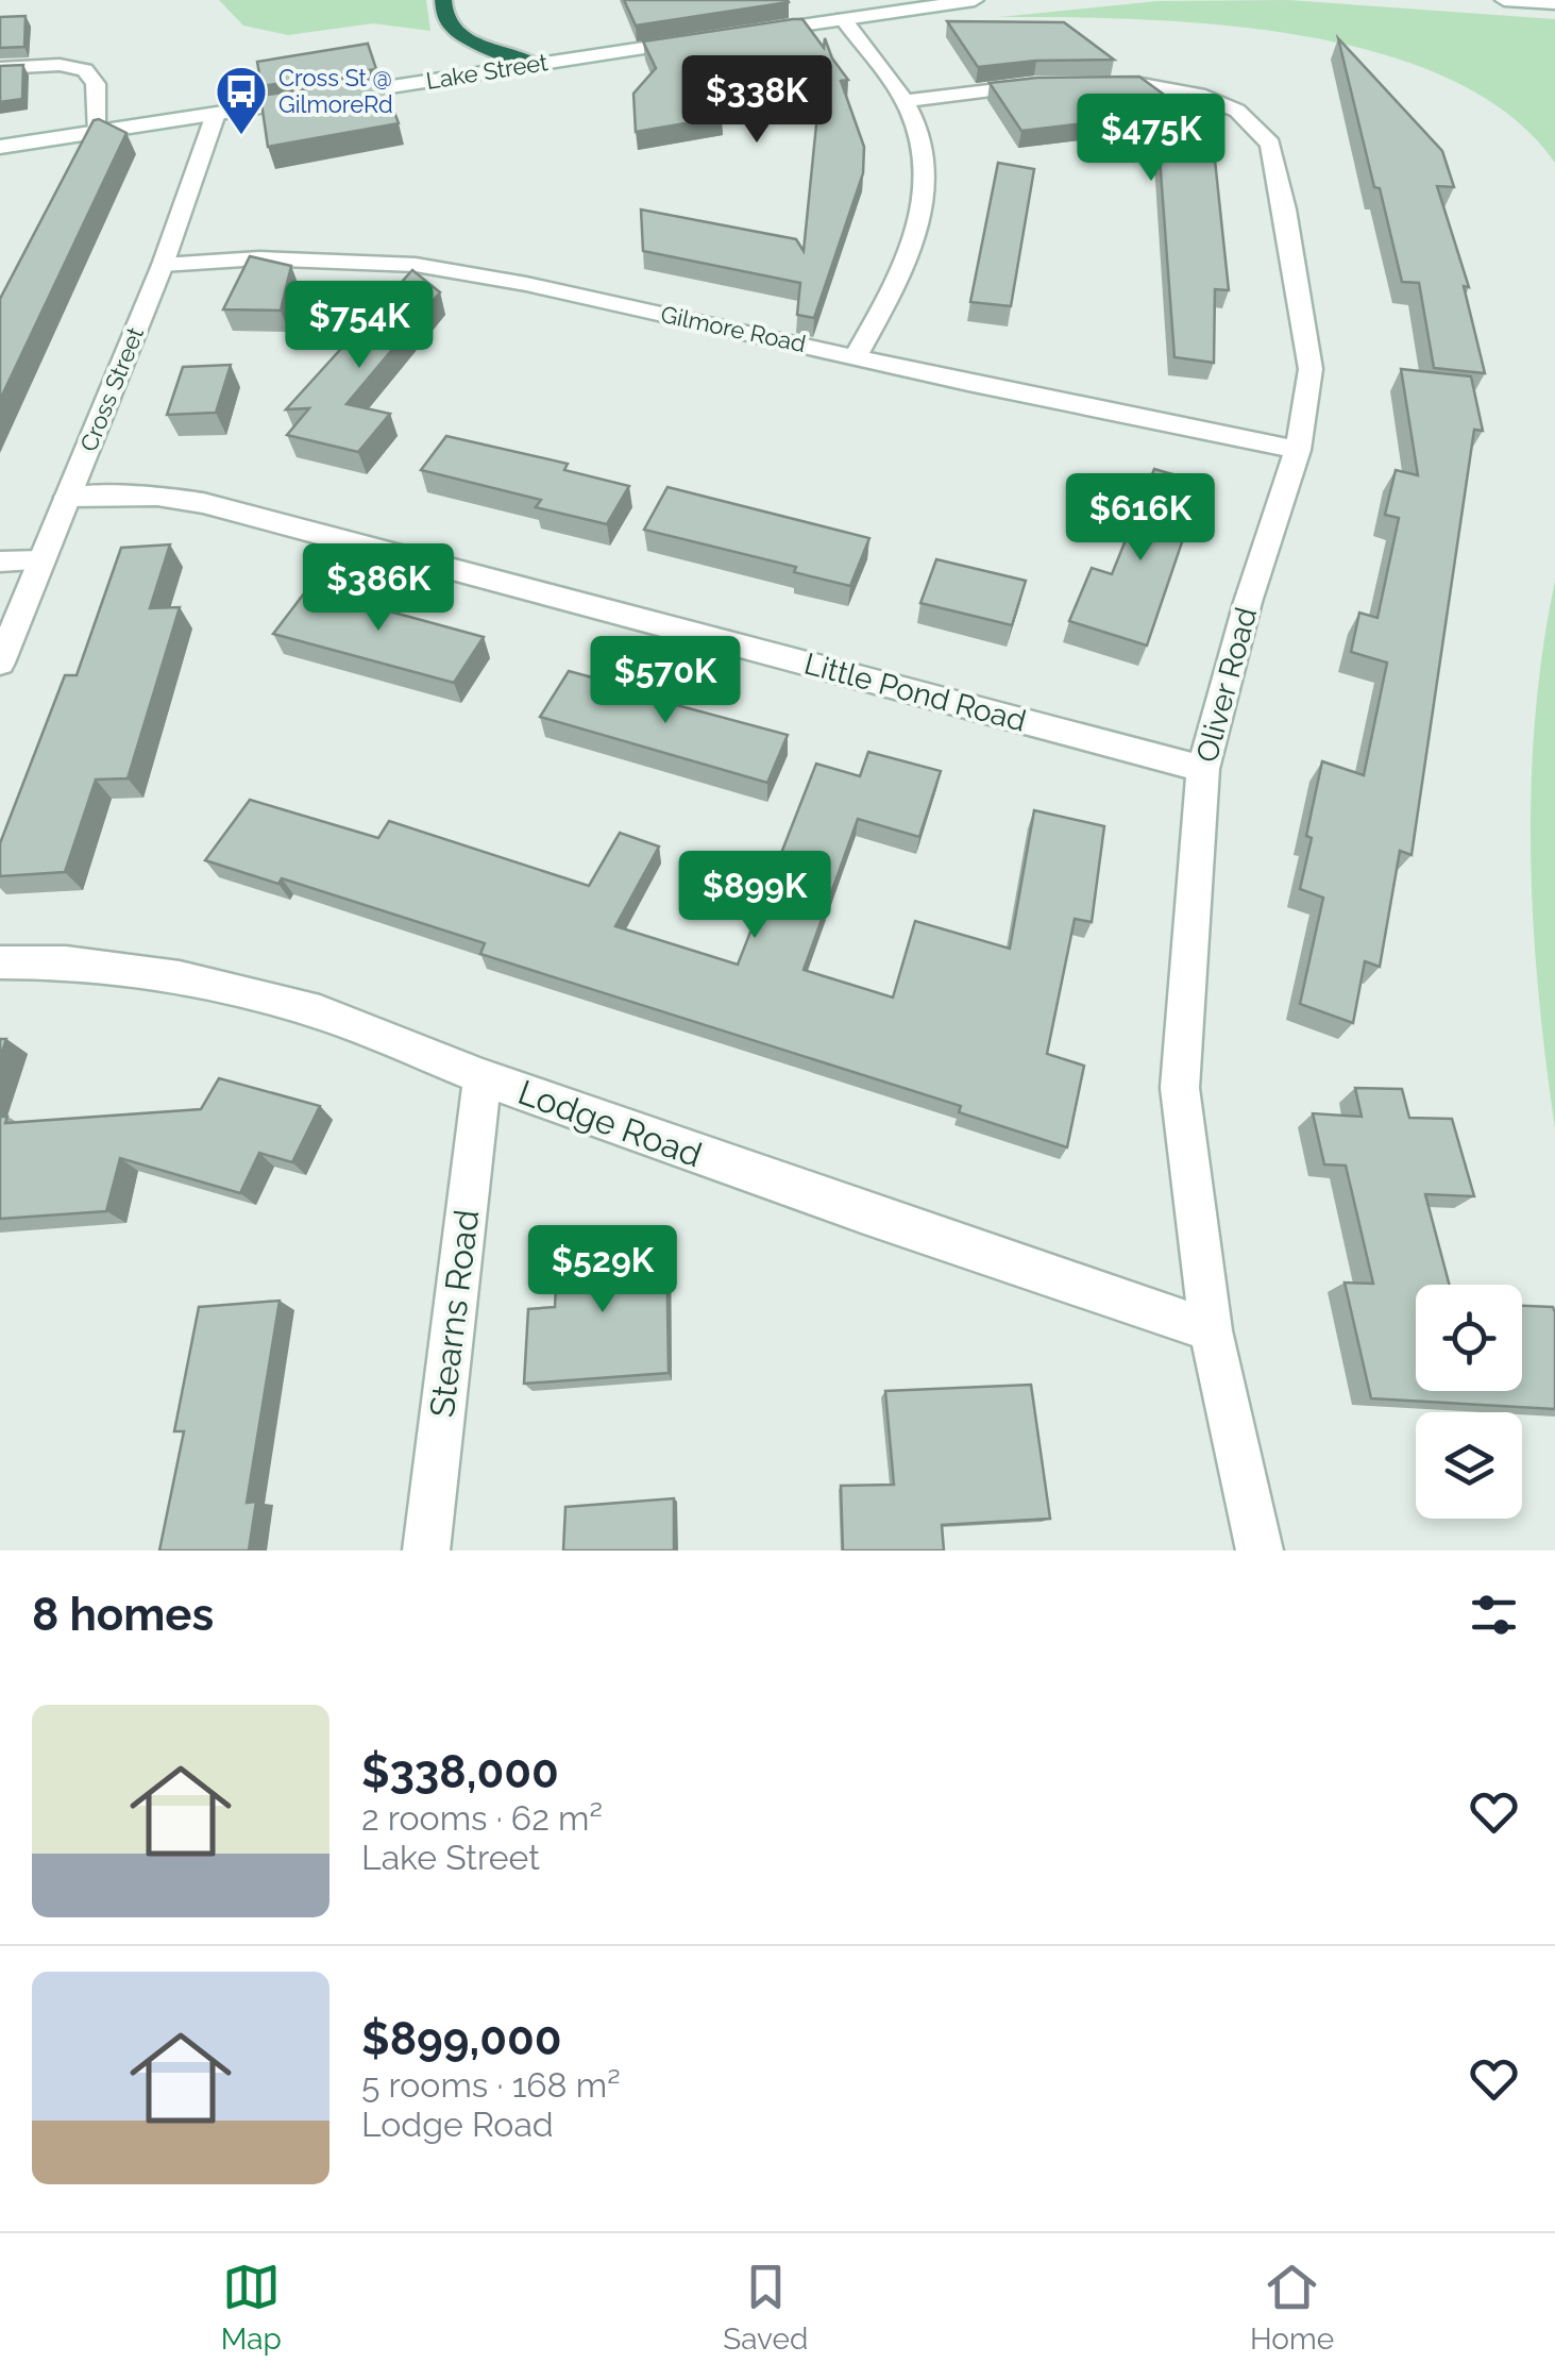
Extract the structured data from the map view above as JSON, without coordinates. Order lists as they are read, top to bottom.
{
  "streets": {
    "street": [
      "Lake Street",
      "Gilmore Road",
      "Cross Street",
      "Oliver Road",
      "Little Pond Road",
      "Lodge Road",
      "Stearns Road"
    ]
  },
  "crossings": [
    ["Lake Street", "Cross Street"],
    ["Gilmore Road", "Cross Street"],
    ["Gilmore Road", "Oliver Road"],
    ["Cross Street", "Little Pond Road"],
    ["Oliver Road", "Little Pond Road"],
    ["Oliver Road", "Lodge Road"],
    ["Lodge Road", "Stearns Road"]
  ],
  "places": {
    "bus stop": ["Cross St @ GilmoreRd"]
  },
  "page": {
    "price": [
      "$338K",
      "$475K",
      "$754K",
      "$616K",
      "$386K",
      "$570K",
      "$899K",
      "$529K"
    ],
    "heading": "8 homes",
    "list": [
      {
        "name": "$338,000",
        "note": "2 rooms · 62 m² · Lake Street"
      },
      {
        "name": "$899,000",
        "note": "5 rooms · 168 m² · Lodge Road"
      }
    ],
    "tabs": ["Map", "Saved", "Home"]
  }
}
